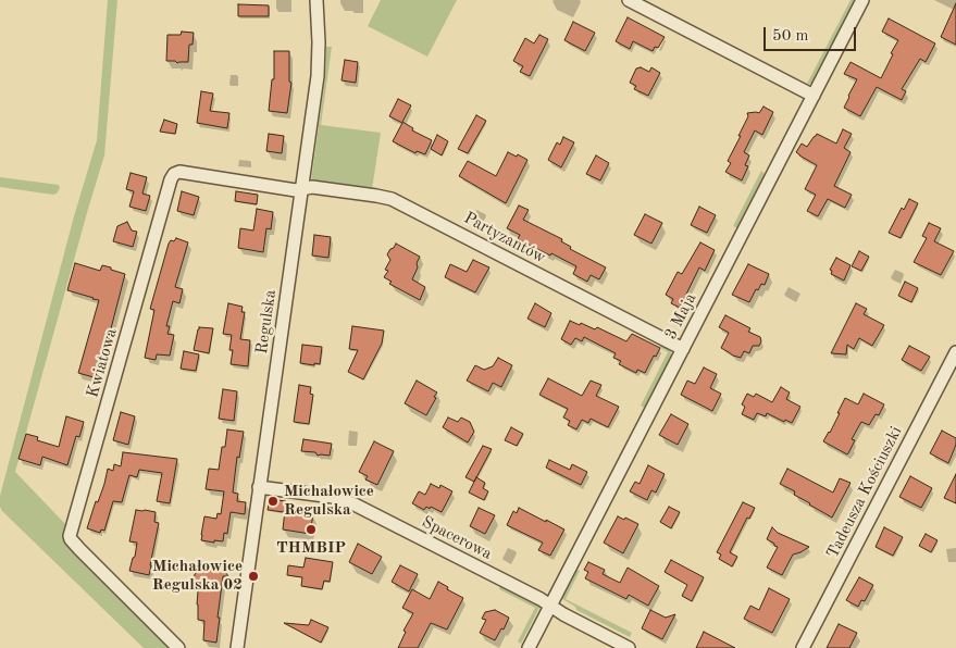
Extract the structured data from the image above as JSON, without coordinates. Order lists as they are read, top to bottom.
{
  "streets": {
    "street": [
      "Partyzantów",
      "3 Maja",
      "Regulska",
      "Kwiatowa",
      "Tadeusza Kościuszki",
      "Spacerowa"
    ]
  },
  "crossings": [
    ["Partyzantów", "3 Maja"],
    ["Partyzantów", "Regulska"],
    ["Partyzantów", "Kwiatowa"],
    ["3 Maja", "Spacerowa"],
    ["Regulska", "Kwiatowa"],
    ["Regulska", "Spacerowa"]
  ],
  "places": ["Michałowice Regulska", "THMBIP", "Michałowice Regulska 02"],
  "scale_bar": "50 m"
}
